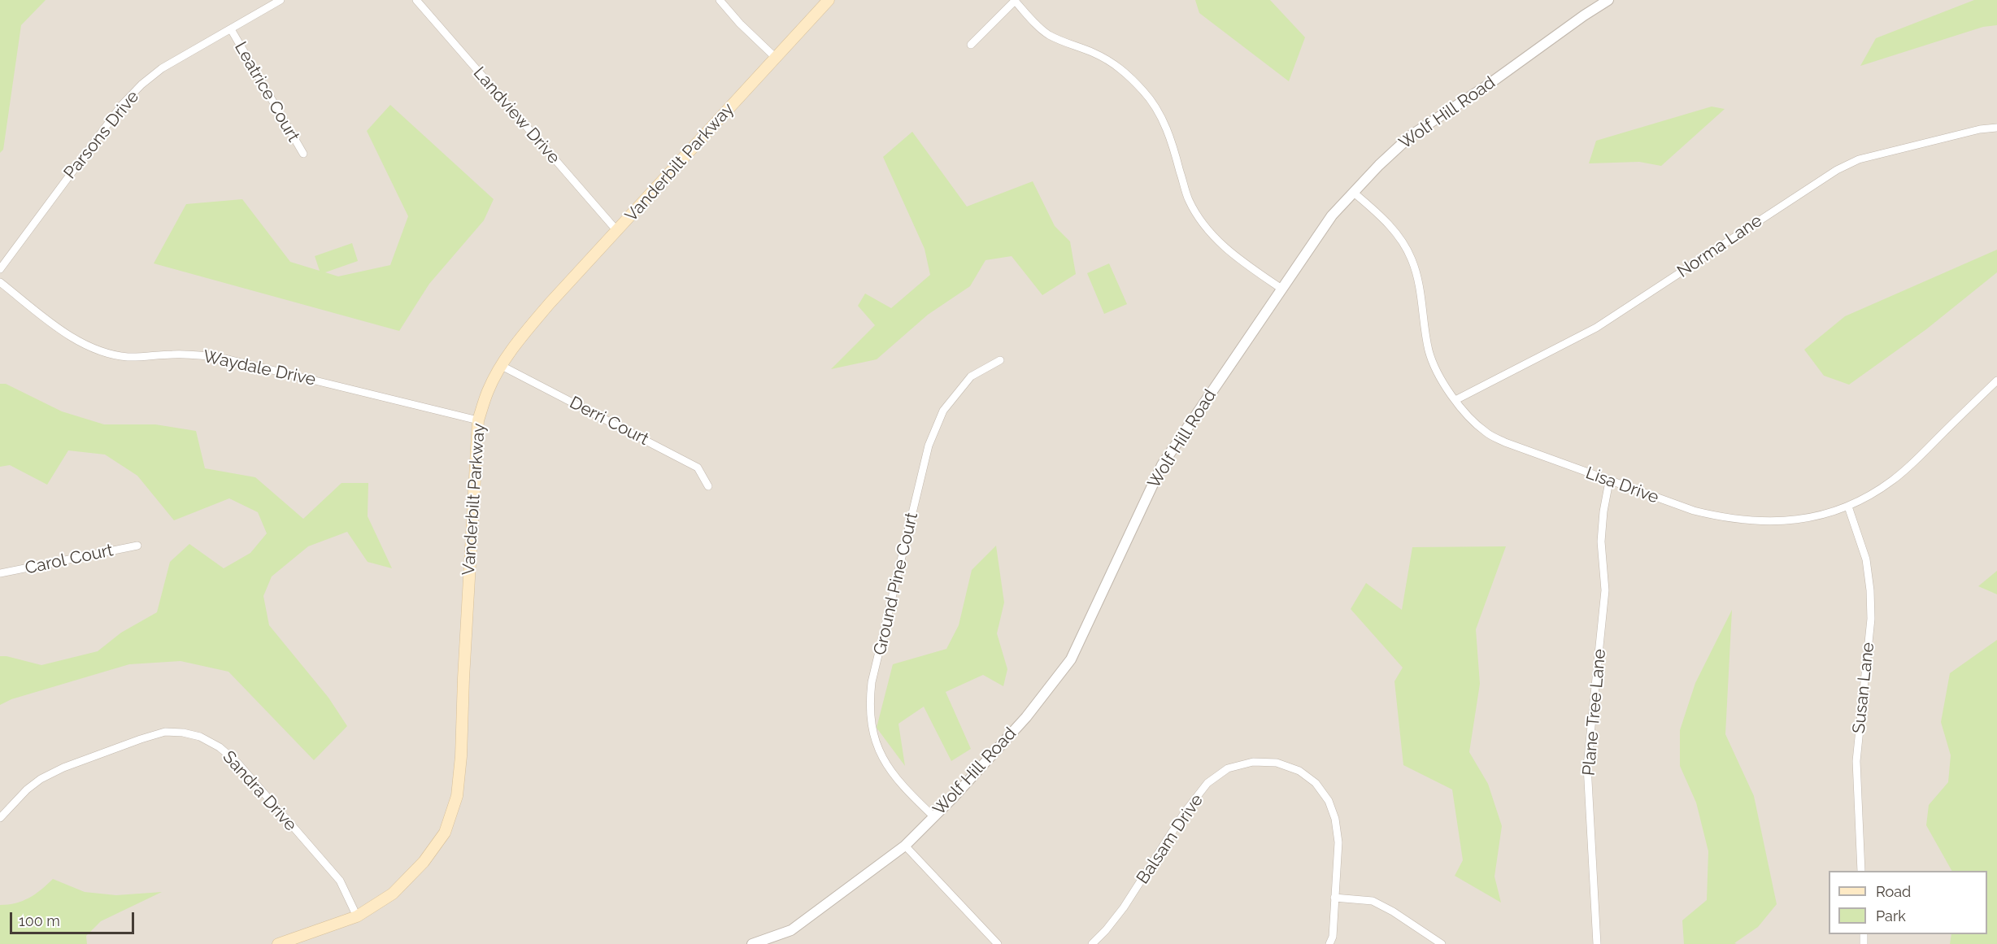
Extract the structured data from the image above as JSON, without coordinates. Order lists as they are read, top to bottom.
{
  "streets": {
    "main road": ["Vanderbilt Parkway"],
    "street": [
      "Leatrice Court",
      "Wolf Hill Road",
      "Landview Drive",
      "Parsons Drive",
      "Norma Lane",
      "Waydale Drive",
      "Derri Court",
      "Lisa Drive",
      "Carol Court",
      "Ground Pine Court",
      "Susan Lane",
      "Plane Tree Lane",
      "Sandra Drive",
      "Balsam Drive"
    ]
  },
  "crossings": [
    ["Leatrice Court", "Parsons Drive"],
    ["Wolf Hill Road", "Lisa Drive"],
    ["Wolf Hill Road", "Ground Pine Court"],
    ["Landview Drive", "Vanderbilt Parkway"],
    ["Vanderbilt Parkway", "Waydale Drive"],
    ["Vanderbilt Parkway", "Derri Court"],
    ["Vanderbilt Parkway", "Sandra Drive"],
    ["Norma Lane", "Lisa Drive"],
    ["Lisa Drive", "Susan Lane"],
    ["Lisa Drive", "Plane Tree Lane"]
  ],
  "legend": ["Road", "Park"],
  "scale_bar": "100 m"
}
